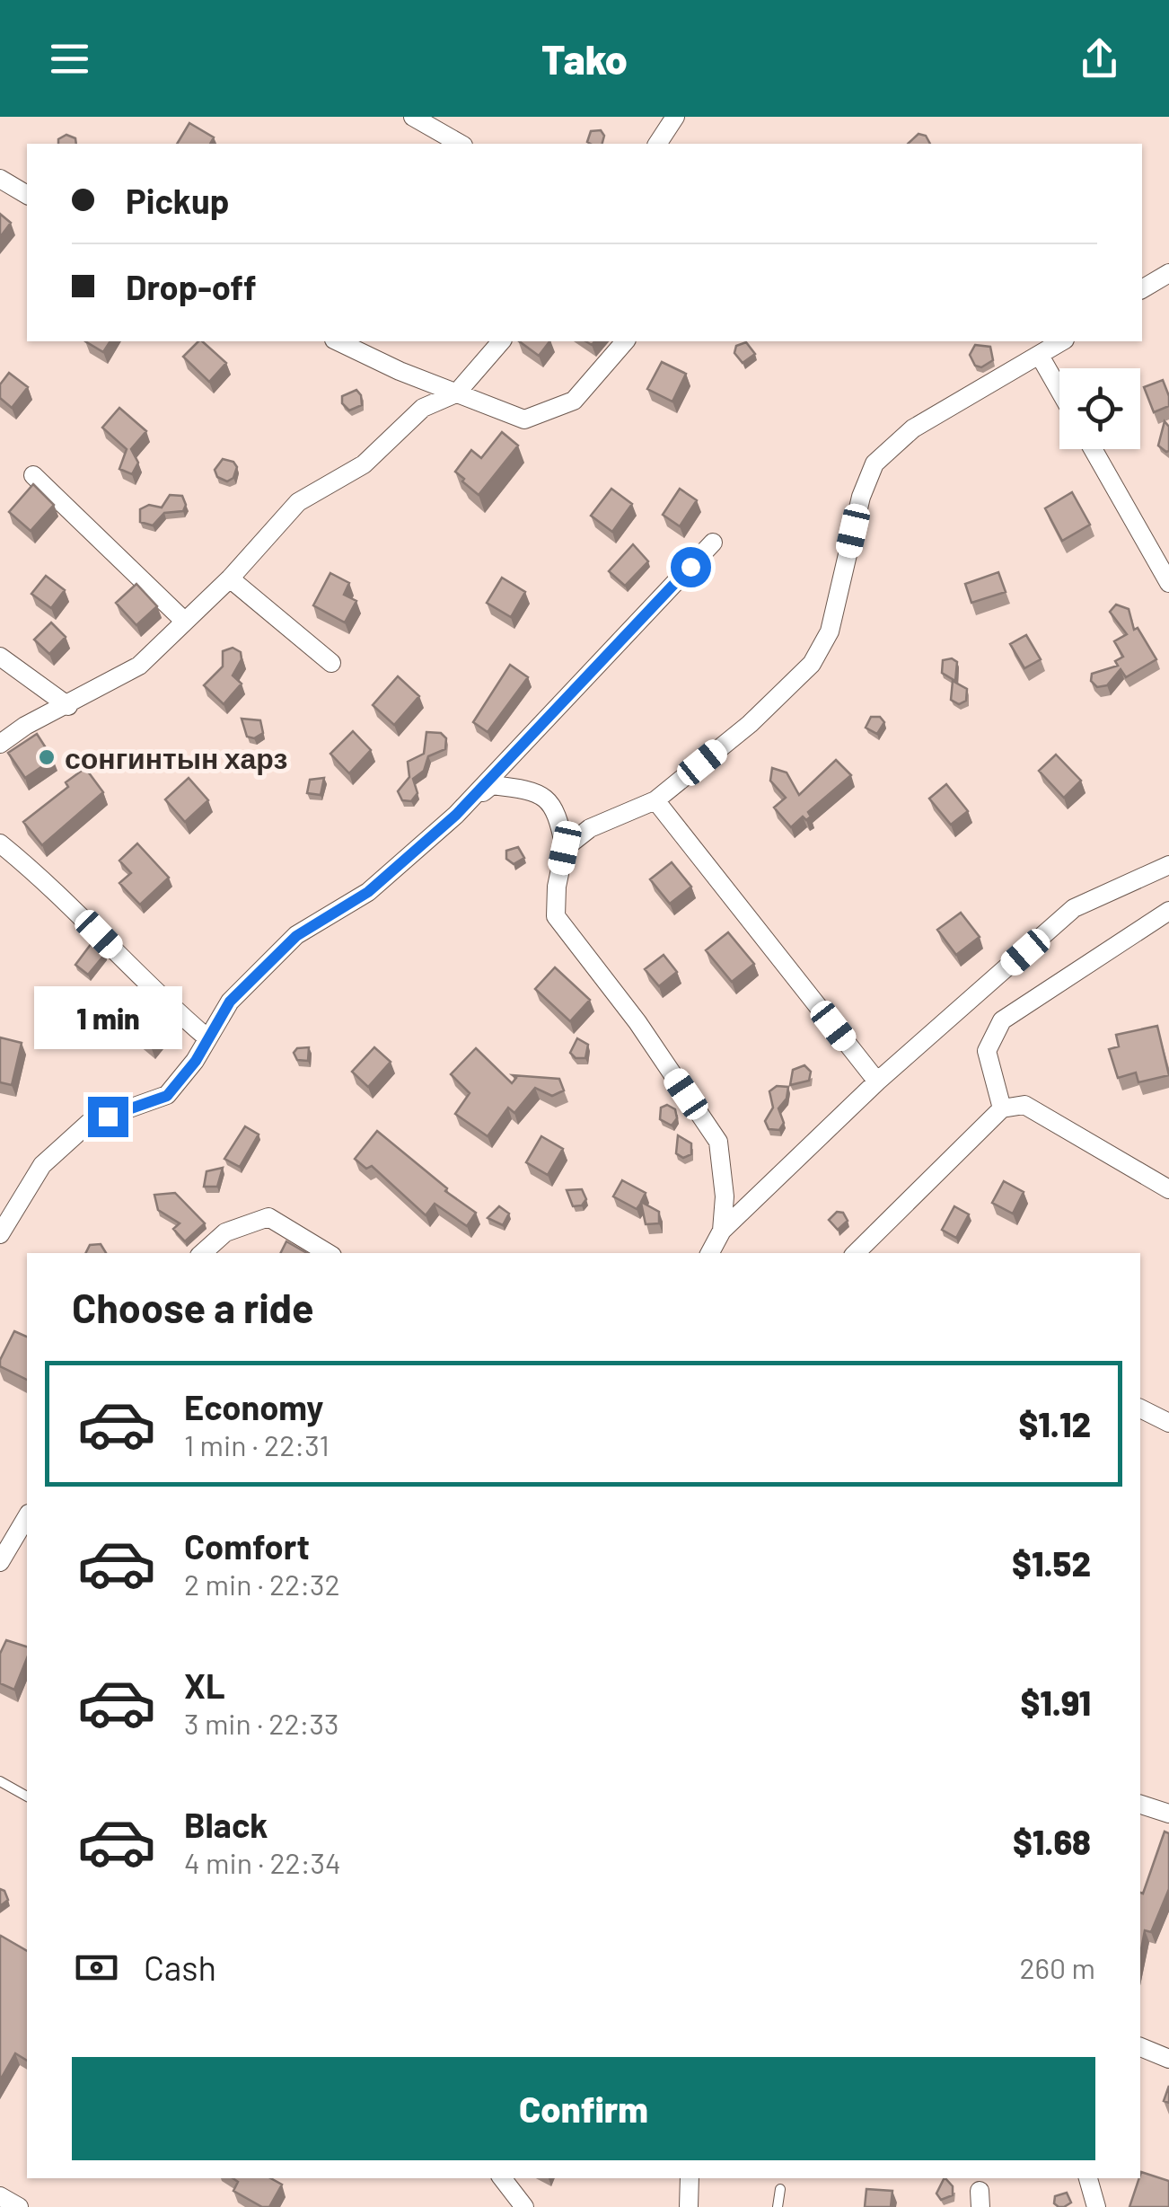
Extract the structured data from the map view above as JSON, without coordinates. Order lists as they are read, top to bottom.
{
  "places": ["сонгинтын харз"],
  "page": {
    "header": "Tako",
    "banner": ["Pickup", "Drop-off"],
    "bubble": "1 min",
    "heading": "Choose a ride",
    "list": [
      {
        "name": "Economy",
        "note": "1 min · 22:31",
        "value": "$1.12"
      },
      {
        "name": "Comfort",
        "note": "2 min · 22:32",
        "value": "$1.52"
      },
      {
        "name": "XL",
        "note": "3 min · 22:33",
        "value": "$1.91"
      },
      {
        "name": "Black",
        "note": "4 min · 22:34",
        "value": "$1.68"
      }
    ],
    "pay": ["Cash", "260 m"],
    "buttons": "Confirm"
  }
}
